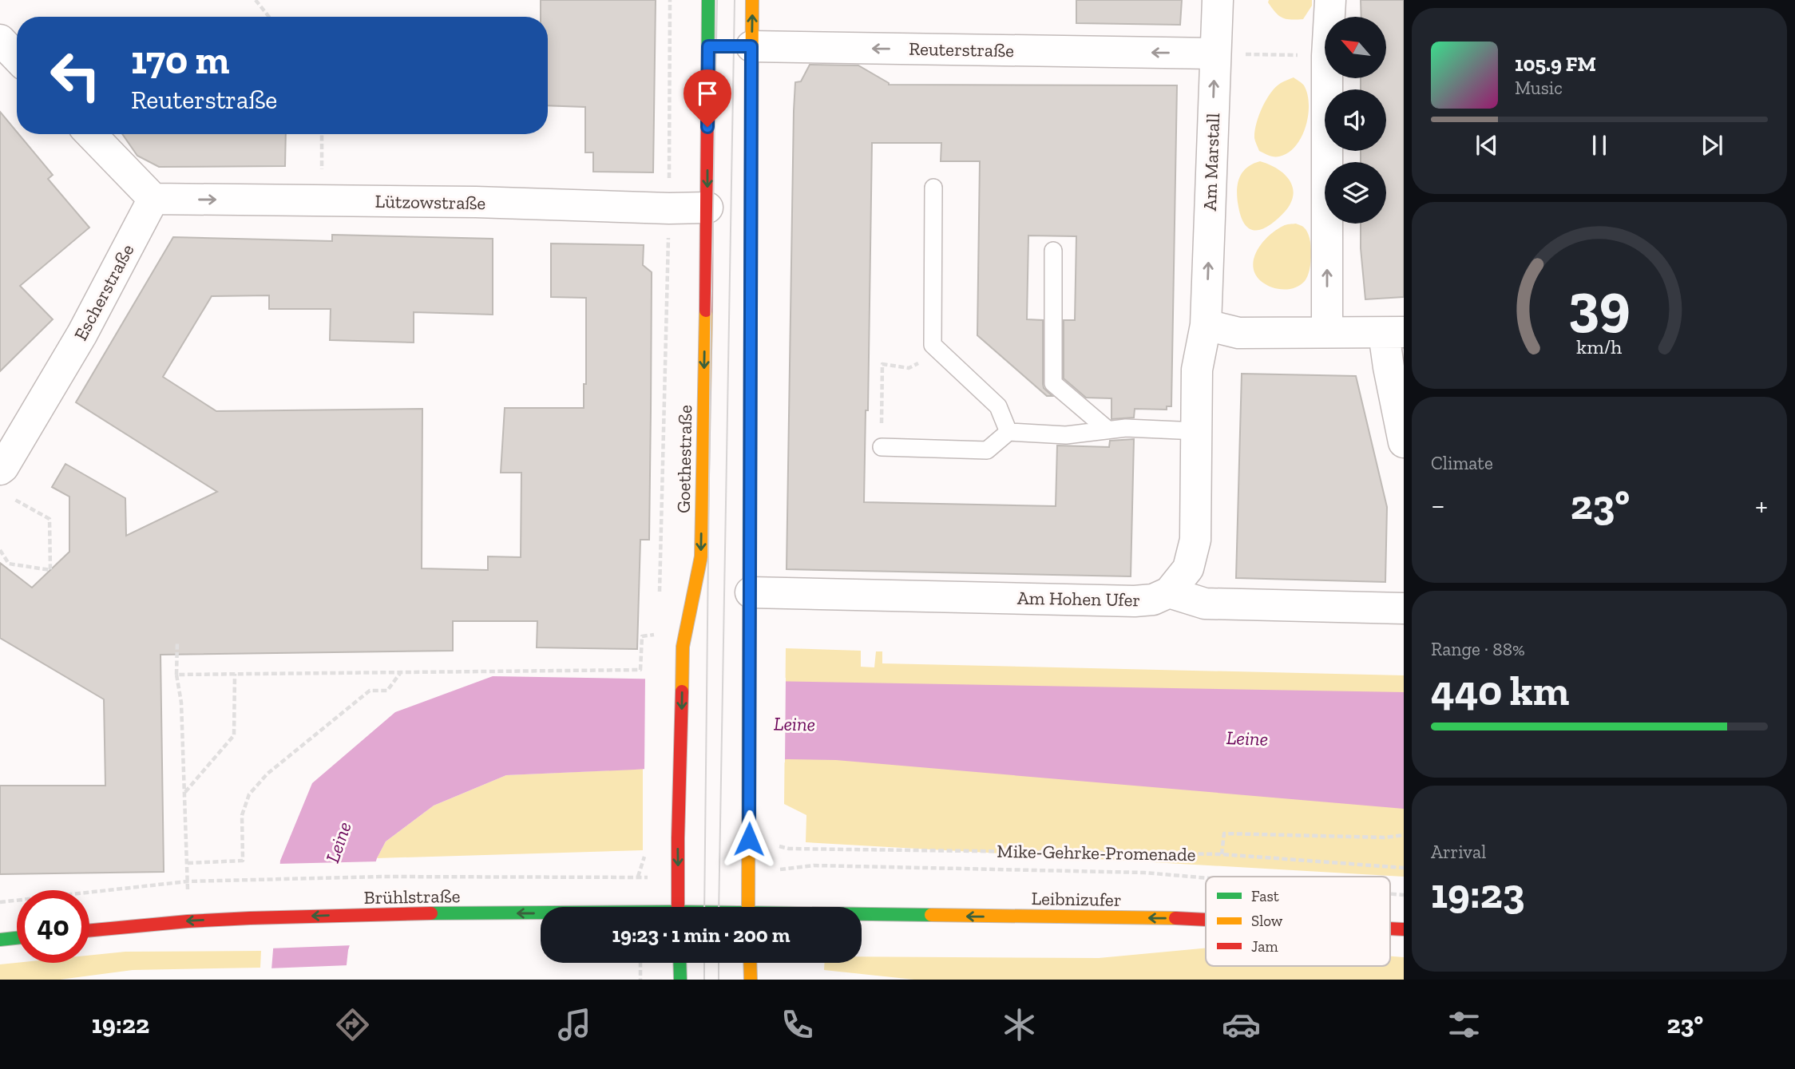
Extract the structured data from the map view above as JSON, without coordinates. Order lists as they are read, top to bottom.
{
  "streets": {
    "street": [
      "Reuterstraße",
      "Am Marstall",
      "Lützowstraße",
      "Escherstraße",
      "Goethestraße",
      "Am Hohen Ufer",
      "Brühlstraße",
      "Leibnizufer"
    ],
    "path": ["Mike-Gehrke-Promenade"]
  },
  "crossings": [
    ["Reuterstraße", "Am Marstall"],
    ["Am Marstall", "Am Hohen Ufer"],
    ["Lützowstraße", "Escherstraße"],
    ["Lützowstraße", "Goethestraße"]
  ],
  "one_way": ["Reuterstraße", "Brühlstraße", "Leibnizufer"],
  "water": ["Leine"],
  "legend": ["Fast", "Slow", "Jam"],
  "north": "top left",
  "page": {
    "turn": ["170 m", "Reuterstraße"],
    "song": ["105.9 FM", "Music"],
    "tile": [
      "Climate",
      ["Range · 88%", "440 km"],
      ["Arrival", "19:23"]
    ],
    "heat": ["−", "23°", "+"],
    "limit": "40",
    "trip": "19:23 · 1 min · 200 m",
    "tabs": ["19:22", "23°"],
    "gauge": ["39", "km/h"]
  }
}
